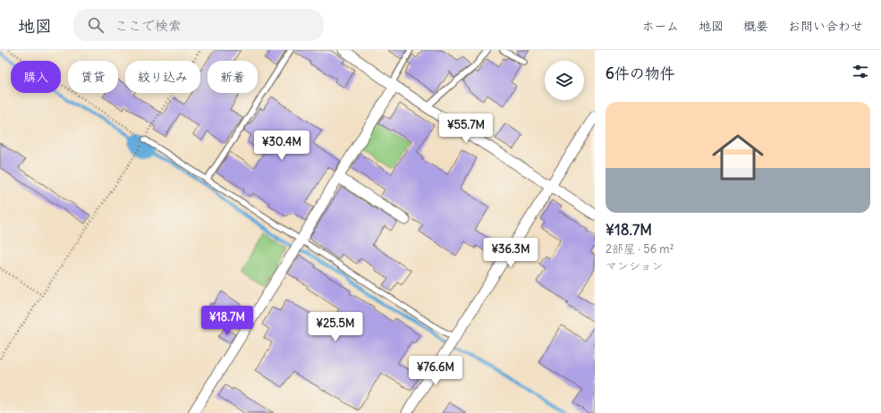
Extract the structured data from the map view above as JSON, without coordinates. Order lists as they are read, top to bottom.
{
  "page": {
    "header": "地図",
    "search": "ここで検索",
    "nav": [
      "ホーム",
      "地図",
      "概要",
      "お問い合わせ"
    ],
    "heading": "6件の物件",
    "chip": [
      "購入",
      "賃貸",
      "絞り込み",
      "新着"
    ],
    "list": [
      {
        "name": "¥18.7M",
        "note": "2部屋 · 56 m² · マンション"
      }
    ],
    "price": [
      "¥55.7M",
      "¥30.4M",
      "¥36.3M",
      "¥18.7M",
      "¥25.5M",
      "¥76.6M"
    ]
  }
}
